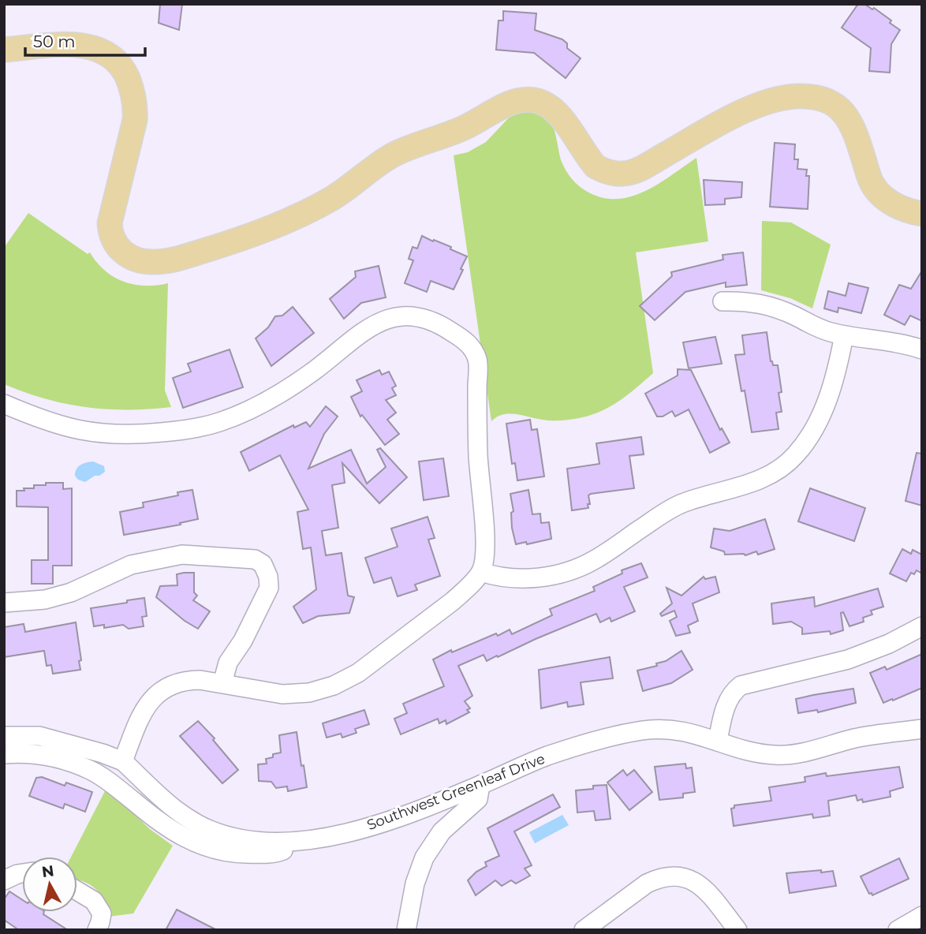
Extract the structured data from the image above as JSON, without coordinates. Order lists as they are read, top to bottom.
{
  "streets": {
    "street": ["Southwest Greenleaf Drive"]
  },
  "scale_bar": "50 m",
  "north": "top"
}
